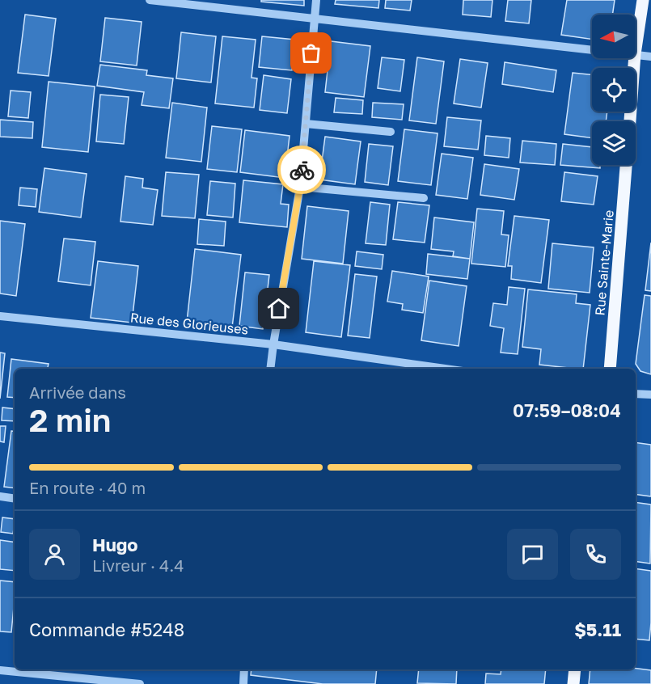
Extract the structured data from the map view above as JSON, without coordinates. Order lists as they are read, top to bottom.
{
  "streets": {
    "main road": ["Rue Sainte-Marie"],
    "street": ["Rue des Glorieuses"]
  },
  "north": "left",
  "page": {
    "heading": ["2 min", "Arrivée dans", "07:59–08:04"],
    "panel": [
      "Hugo",
      "Livreur · 4.4",
      "Commande #5248",
      "$5.11"
    ],
    "bar": "En route · 40 m"
  }
}
